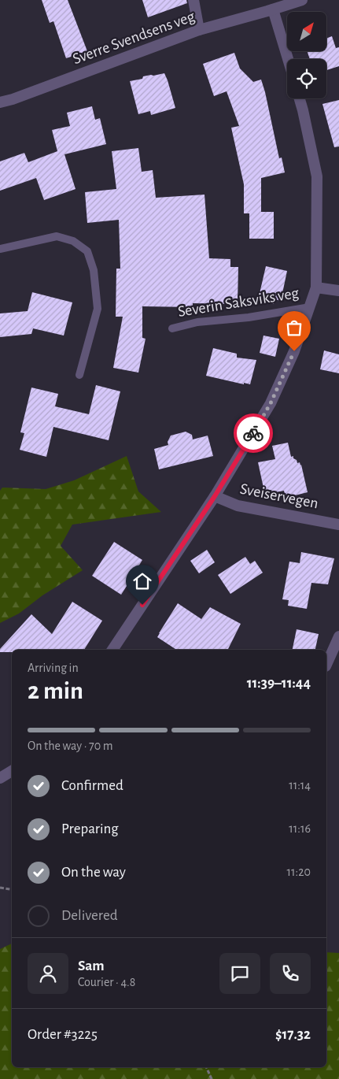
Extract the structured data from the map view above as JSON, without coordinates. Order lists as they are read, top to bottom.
{
  "streets": {
    "street": ["Sverre Svendsens veg", "Severin Saksviks veg", "Sveiservegen"]
  },
  "crossings": [
    ["Severin Saksviks veg", "Sveiservegen"]
  ],
  "north": "top right",
  "page": {
    "heading": ["2 min", "Arriving in", "11:39–11:44"],
    "panel": [
      "Sam",
      "Courier · 4.8",
      "Order #3225",
      "$17.32"
    ],
    "bar": "On the way · 70 m",
    "list": [
      ["Confirmed", "11:14"],
      ["Preparing", "11:16"],
      ["On the way", "11:20"],
      "Delivered"
    ]
  }
}
